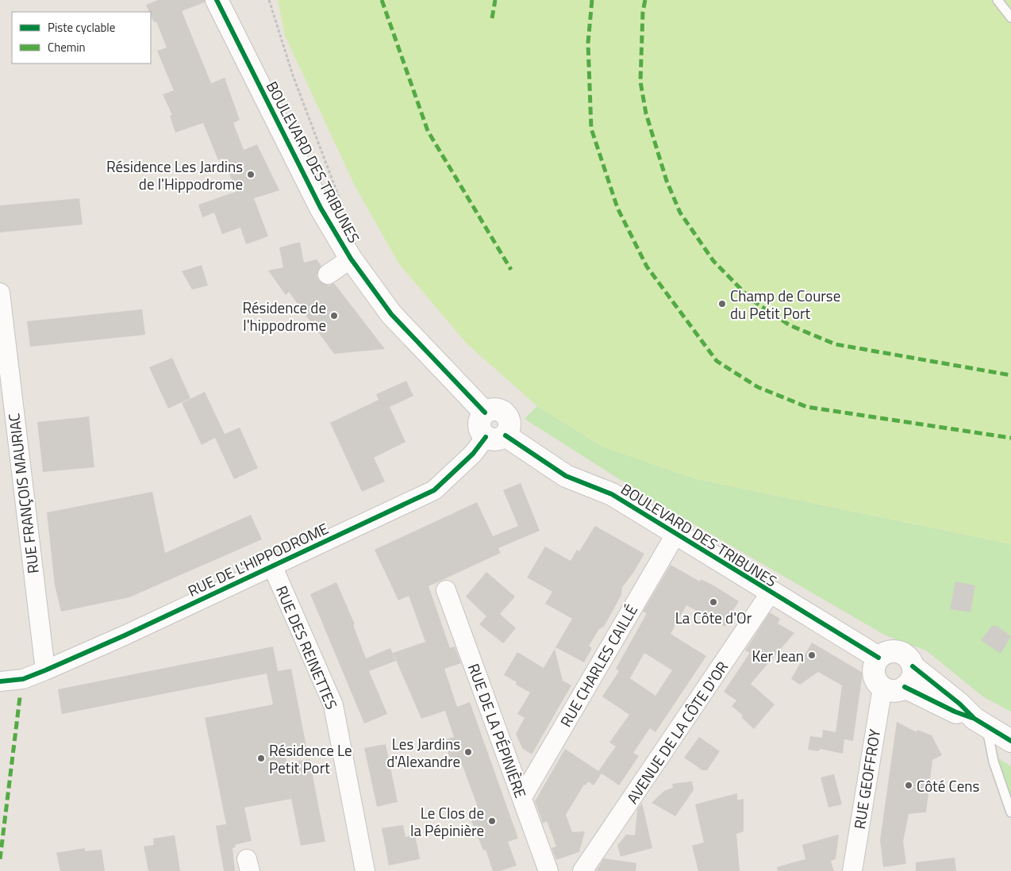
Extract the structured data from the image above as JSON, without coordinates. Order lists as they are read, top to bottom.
{
  "streets": {
    "street": [
      "BOULEVARD DES TRIBUNES",
      "RUE FRANÇOIS MAURIAC",
      "RUE DE L'HIPPODROME",
      "RUE DES REINETTES",
      "RUE CHARLES CAILLÉ",
      "RUE DE LA PÉPINIÈRE",
      "AVENUE DE LA CÔTE D'OR",
      "RUE GEOFFROY"
    ]
  },
  "crossings": [
    ["BOULEVARD DES TRIBUNES", "RUE DE L'HIPPODROME"],
    ["BOULEVARD DES TRIBUNES", "RUE CHARLES CAILLÉ"],
    ["BOULEVARD DES TRIBUNES", "AVENUE DE LA CÔTE D'OR"],
    ["BOULEVARD DES TRIBUNES", "RUE GEOFFROY"],
    ["RUE FRANÇOIS MAURIAC", "RUE DE L'HIPPODROME"],
    ["RUE DE L'HIPPODROME", "RUE DES REINETTES"],
    ["RUE CHARLES CAILLÉ", "RUE DE LA PÉPINIÈRE"]
  ],
  "places": [
    "Résidence Les Jardins de l'Hippodrome",
    "Champ de Course du Petit Port",
    "Résidence de l'hippodrome",
    "La Côte d'Or",
    "Ker Jean",
    "Les Jardins d'Alexandre",
    "Résidence Le Petit Port",
    "Côté Cens",
    "Le Clos de la Pépinière"
  ],
  "legend": ["Piste cyclable", "Chemin"]
}
